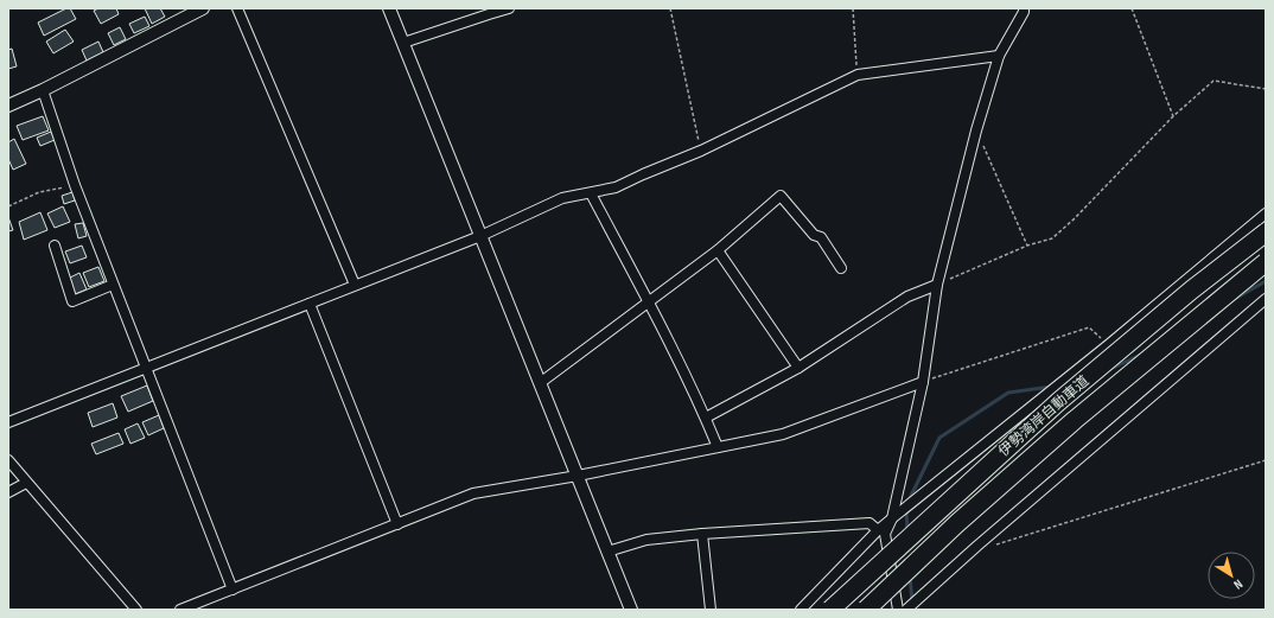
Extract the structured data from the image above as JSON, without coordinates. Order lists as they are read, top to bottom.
{
  "streets": {
    "highway": ["伊勢湾岸自動車道"]
  },
  "north": "bottom right"
}
